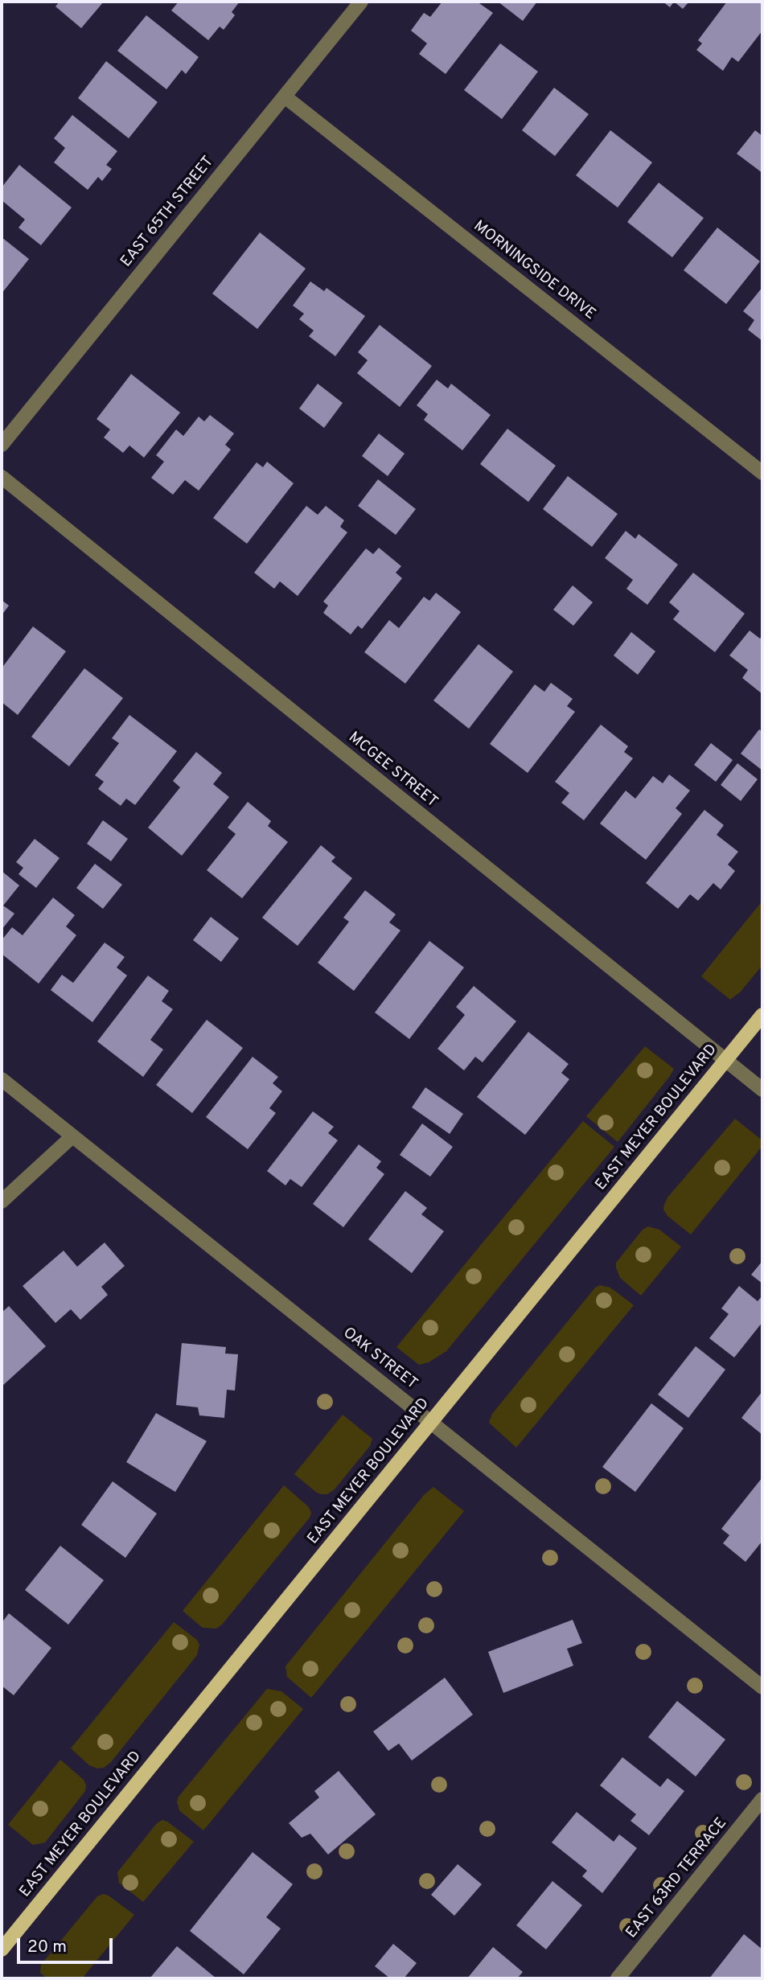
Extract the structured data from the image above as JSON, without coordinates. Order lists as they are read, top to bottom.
{
  "streets": {
    "main road": ["EAST MEYER BOULEVARD"],
    "street": [
      "EAST 65TH STREET",
      "MORNINGSIDE DRIVE",
      "MCGEE STREET",
      "OAK STREET",
      "EAST 63RD TERRACE"
    ]
  },
  "crossings": [
    ["EAST 65TH STREET", "MORNINGSIDE DRIVE"],
    ["MCGEE STREET", "EAST MEYER BOULEVARD"],
    ["EAST MEYER BOULEVARD", "OAK STREET"]
  ],
  "scale_bar": "20 m"
}
